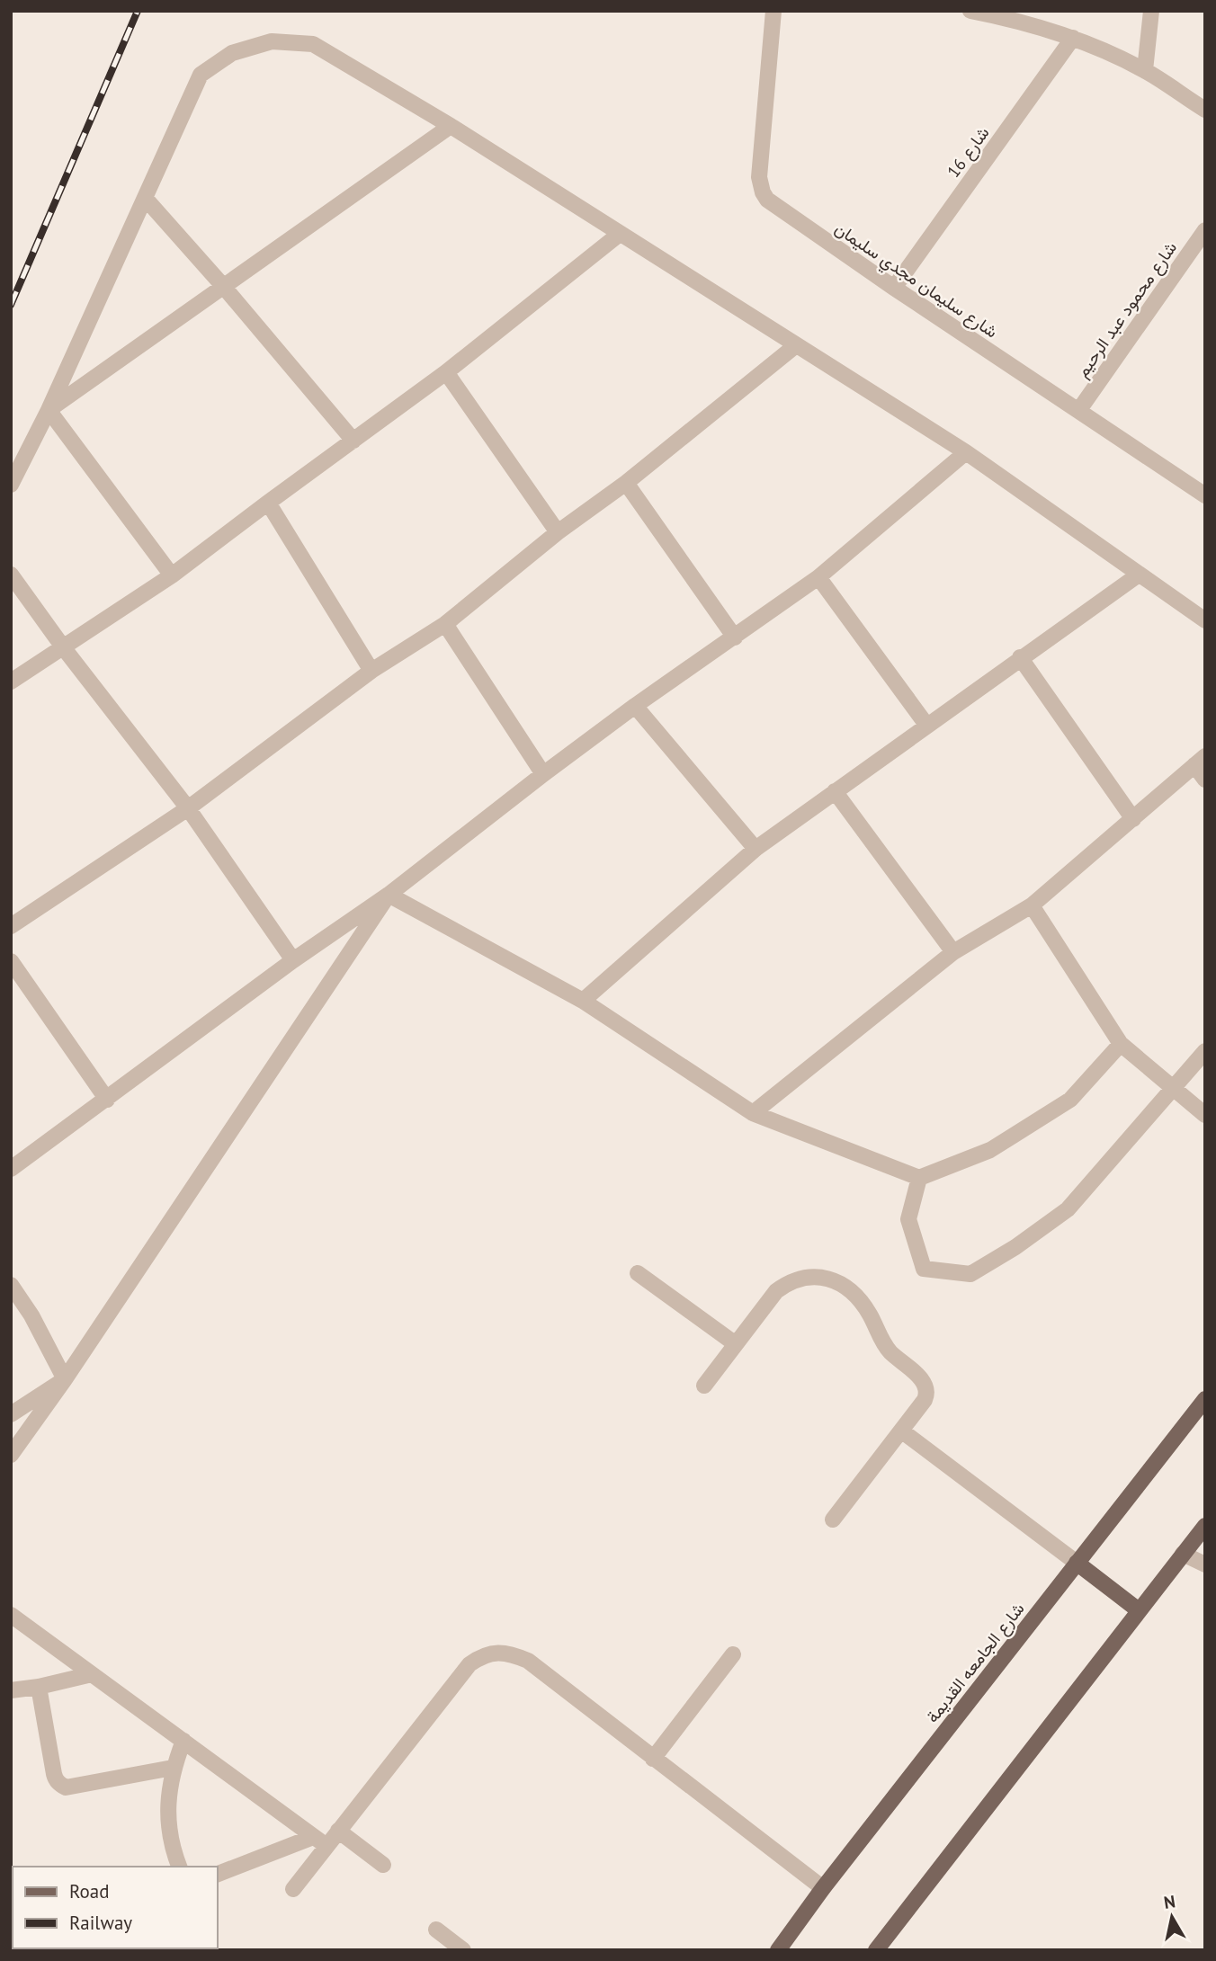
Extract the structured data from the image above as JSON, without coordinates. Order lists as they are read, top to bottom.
{
  "streets": {
    "main road": ["شارع الجامعه القديمة"],
    "street": ["شارع 16", "شارع سليمان مجدي سليمان", "شارع محمود عبد الرحيم"]
  },
  "crossings": [
    ["شارع 16", "شارع سليمان مجدي سليمان"],
    ["شارع سليمان مجدي سليمان", "شارع محمود عبد الرحيم"]
  ],
  "legend": ["Road", "Railway"],
  "north": "top"
}
